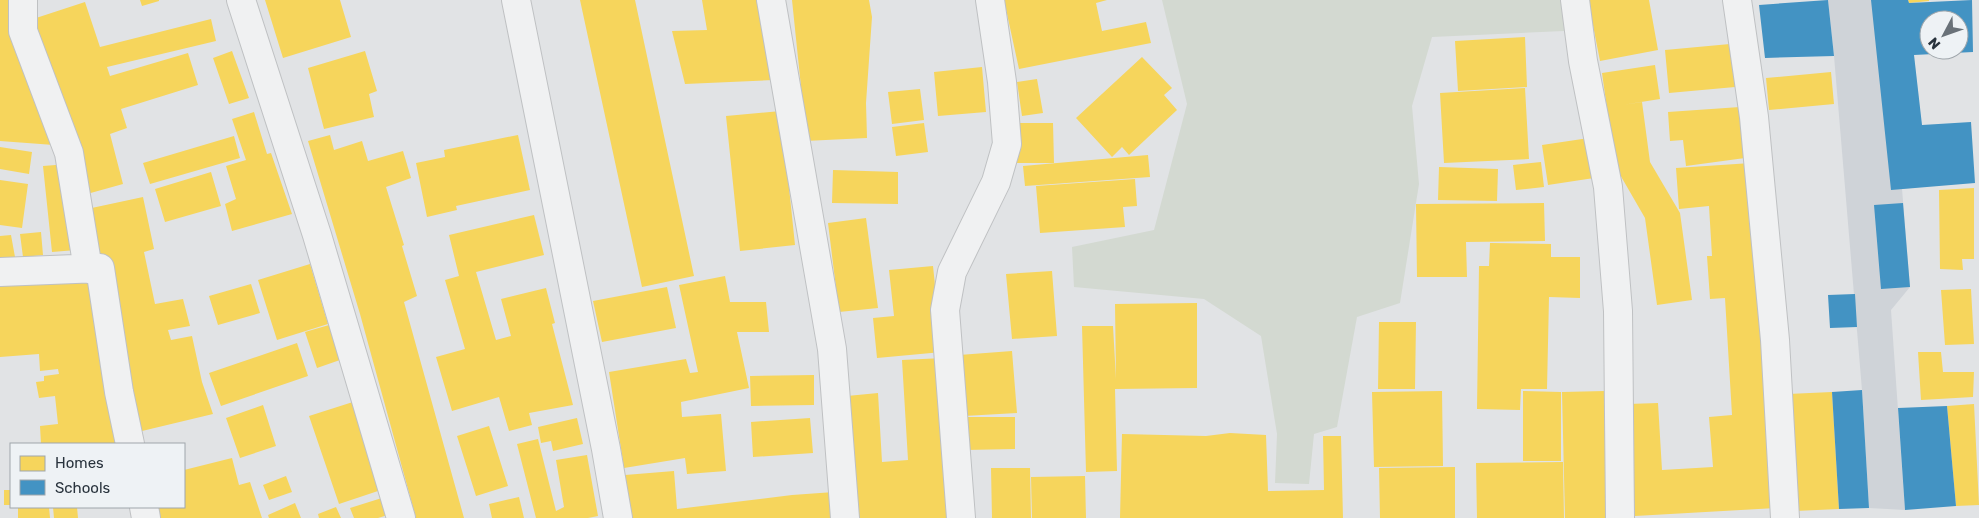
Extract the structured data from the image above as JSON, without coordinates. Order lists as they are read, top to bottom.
{
  "legend": ["Homes", "Schools"],
  "north": "bottom left"
}
